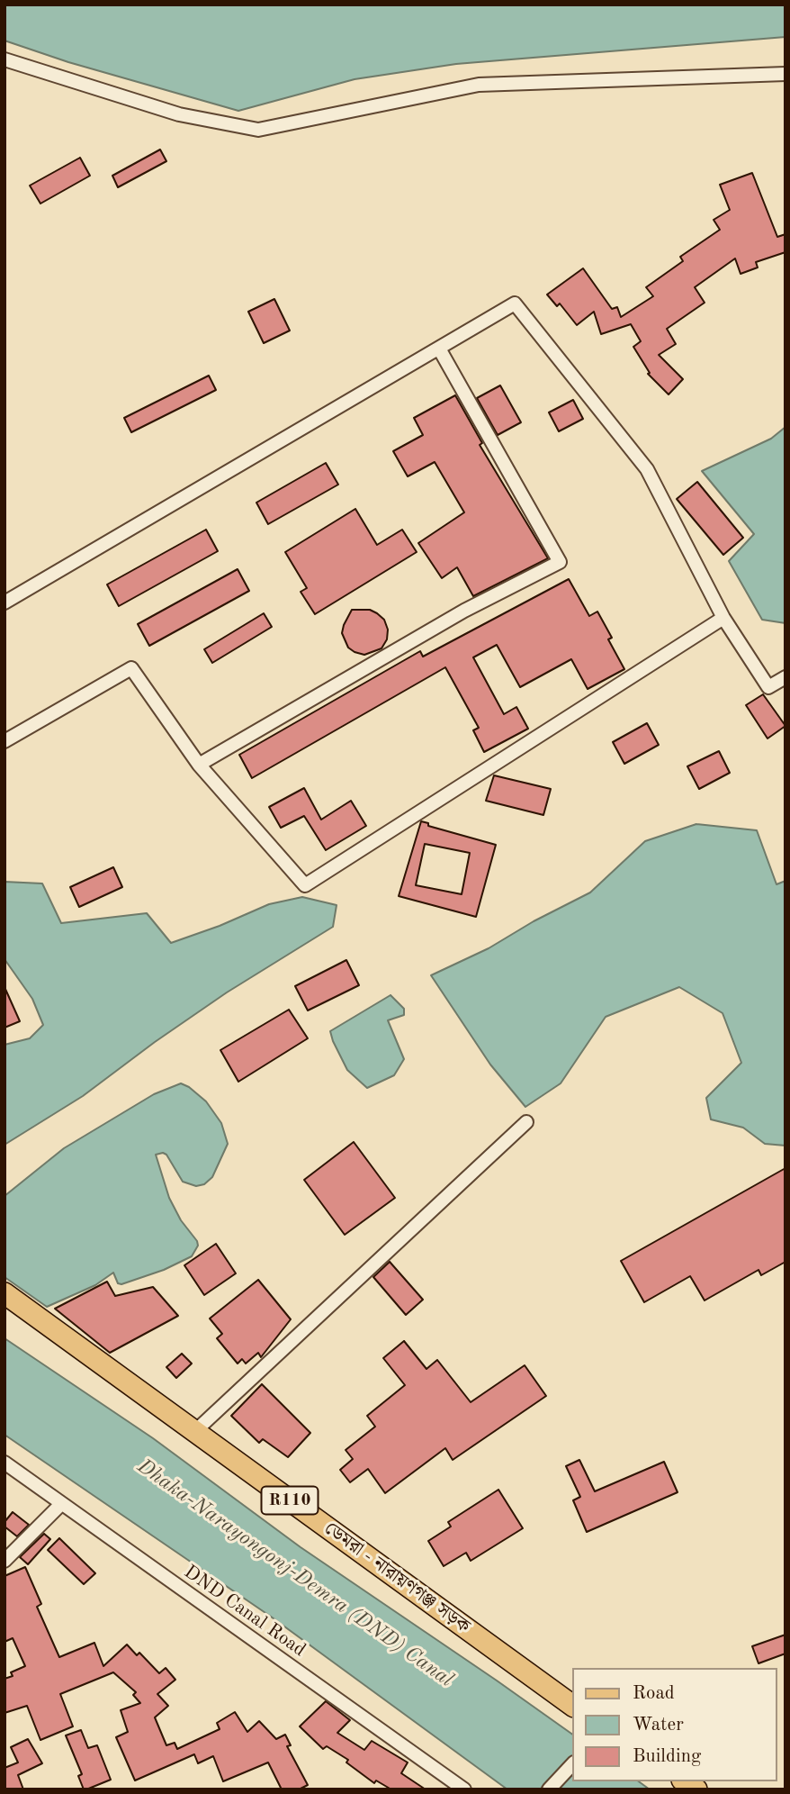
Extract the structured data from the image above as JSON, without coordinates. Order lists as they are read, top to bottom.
{
  "streets": {
    "main road": ["R110", "ডেমরা - নারায়ণগঞ্জ সড়ক"],
    "street": ["DND Canal Road"]
  },
  "water": ["Dhaka-Narayongonj-Demra (DND) Canal"],
  "legend": ["Road", "Water", "Building"]
}
